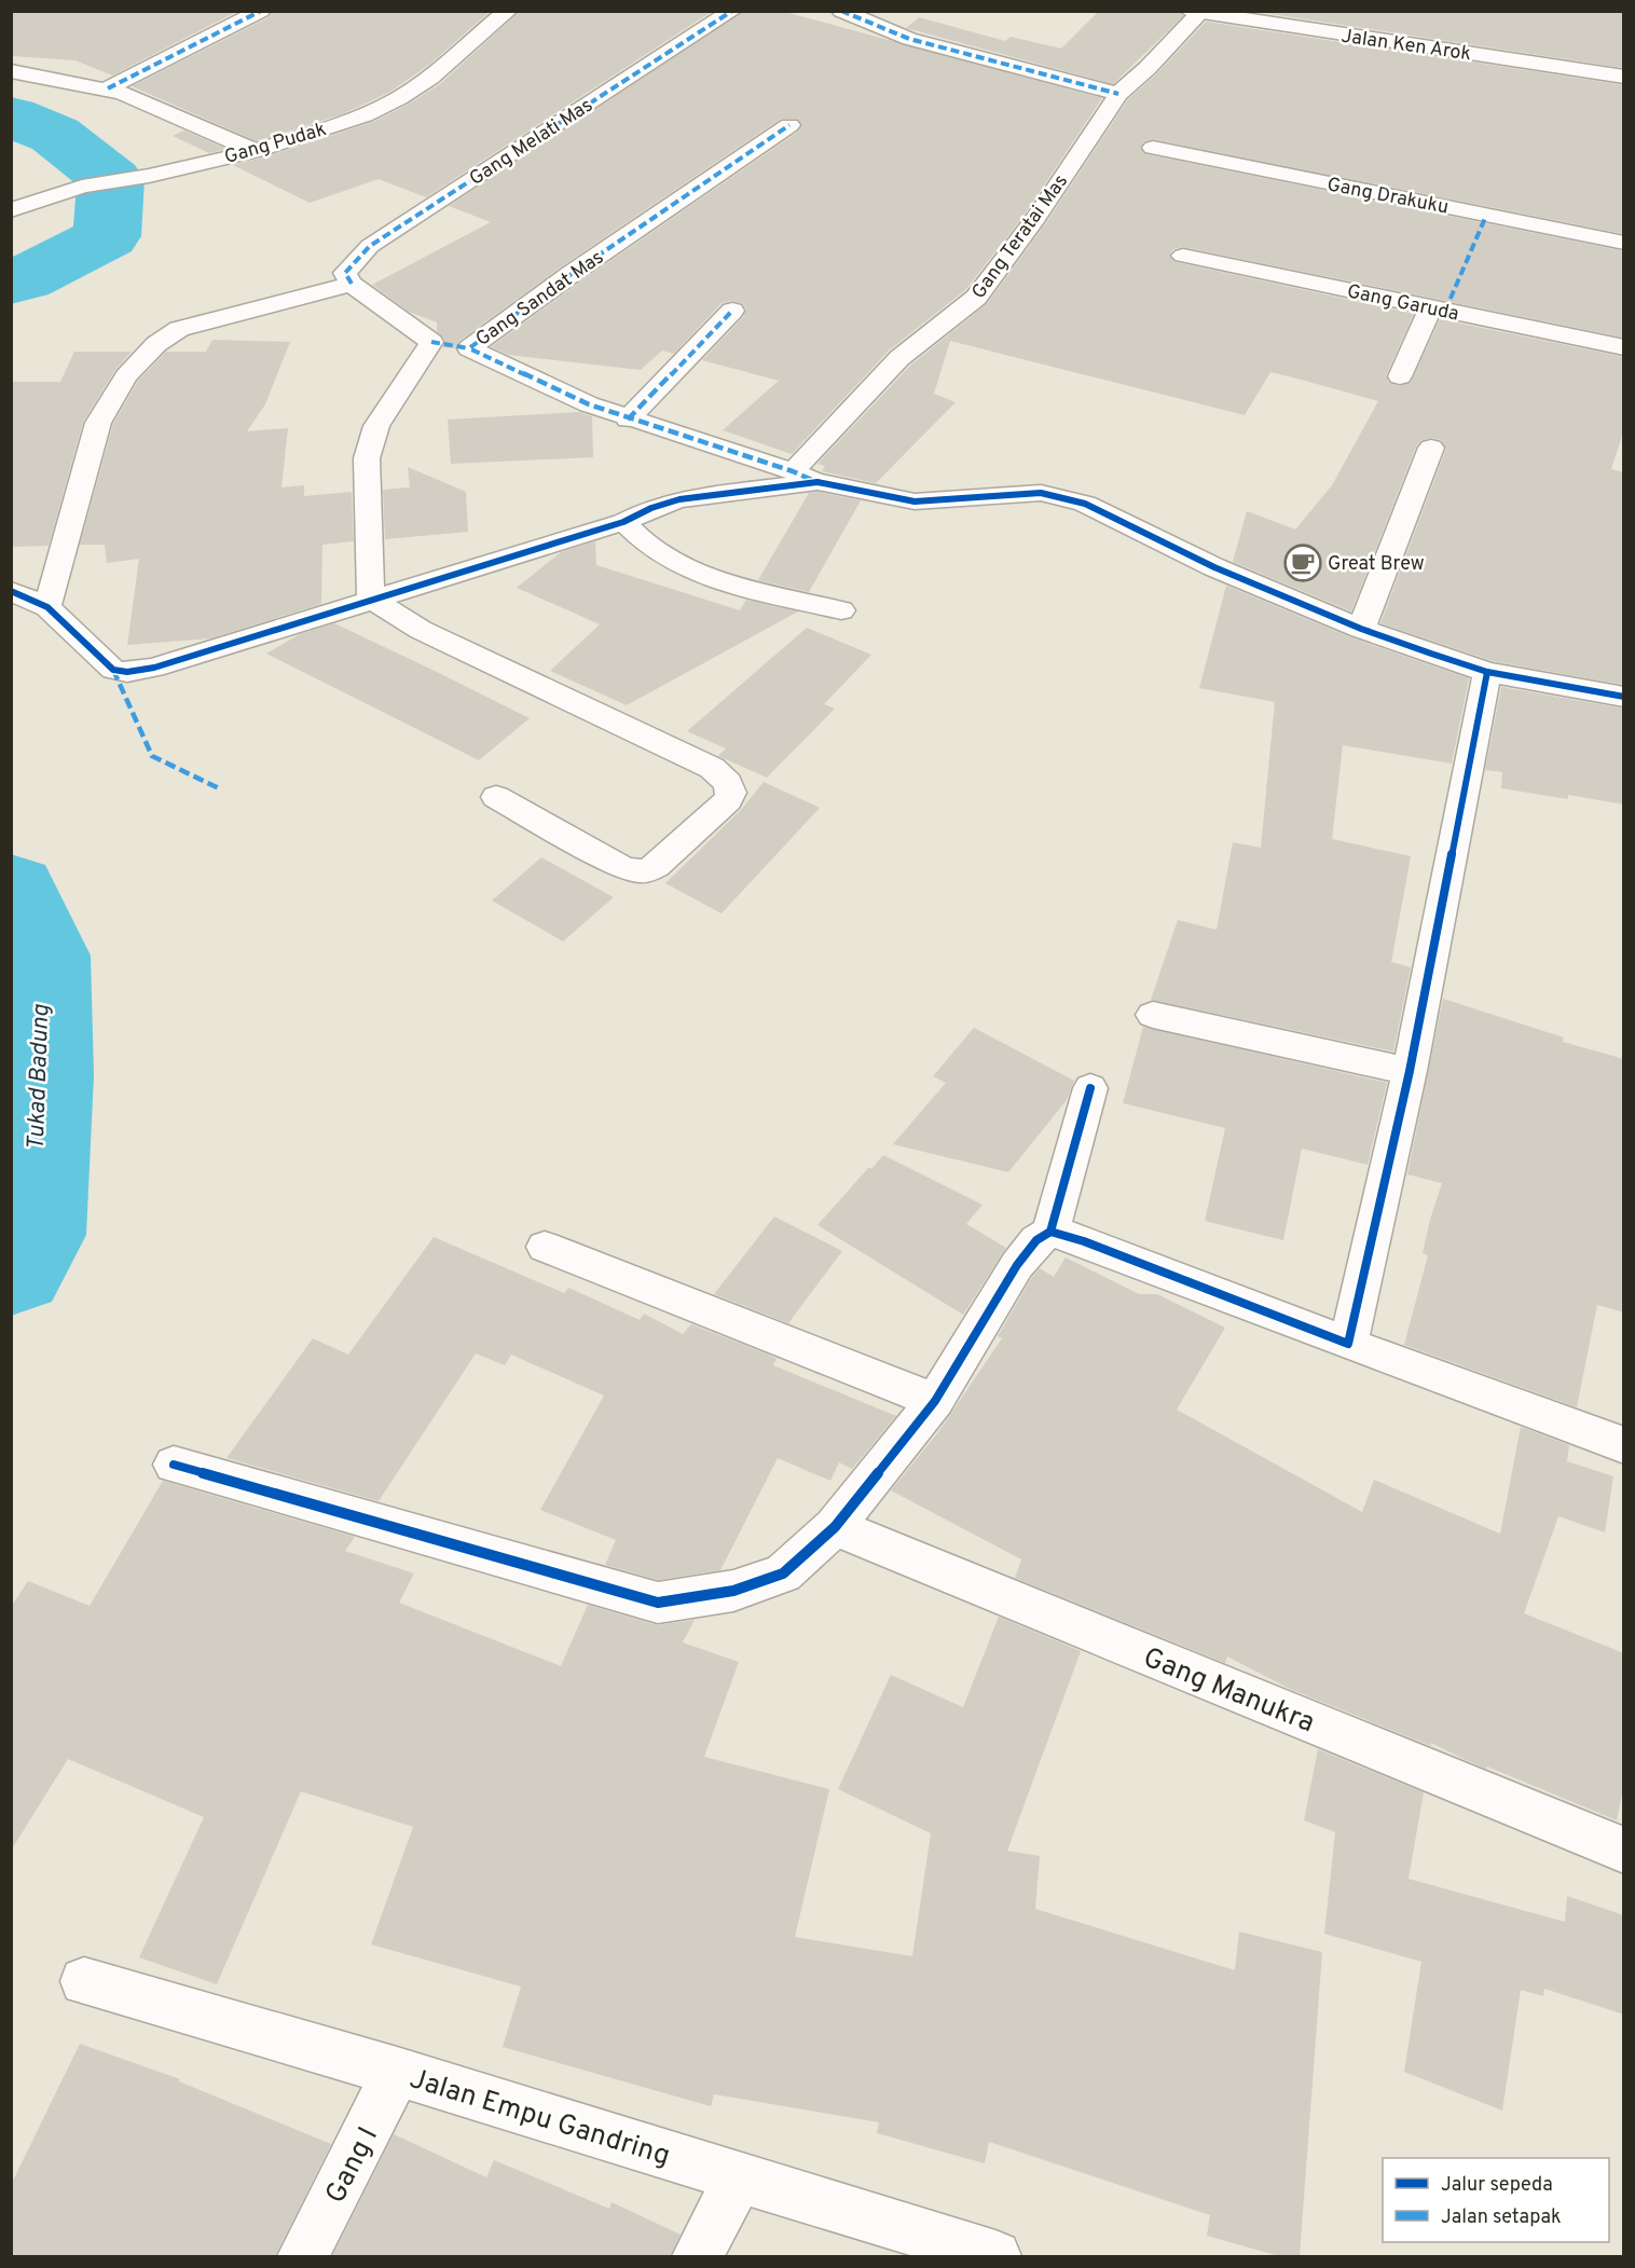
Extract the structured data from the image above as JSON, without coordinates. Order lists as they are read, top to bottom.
{
  "streets": {
    "street": [
      "Jalan Ken Arok",
      "Gang Melati Mas",
      "Gang Pudak",
      "Gang Drakuku",
      "Gang Teratai Mas",
      "Gang Sandat Mas",
      "Gang Garuda",
      "Gang Manukra",
      "Jalan Empu Gandring",
      "Gang I"
    ]
  },
  "crossings": [
    ["Jalan Ken Arok", "Gang Teratai Mas"],
    ["Gang Teratai Mas", "Gang Sandat Mas"],
    ["Jalan Empu Gandring", "Gang I"]
  ],
  "water": ["Tukad Badung"],
  "places": {
    "cafe": ["Great Brew"]
  },
  "legend": ["Jalur sepeda", "Jalan setapak"]
}
